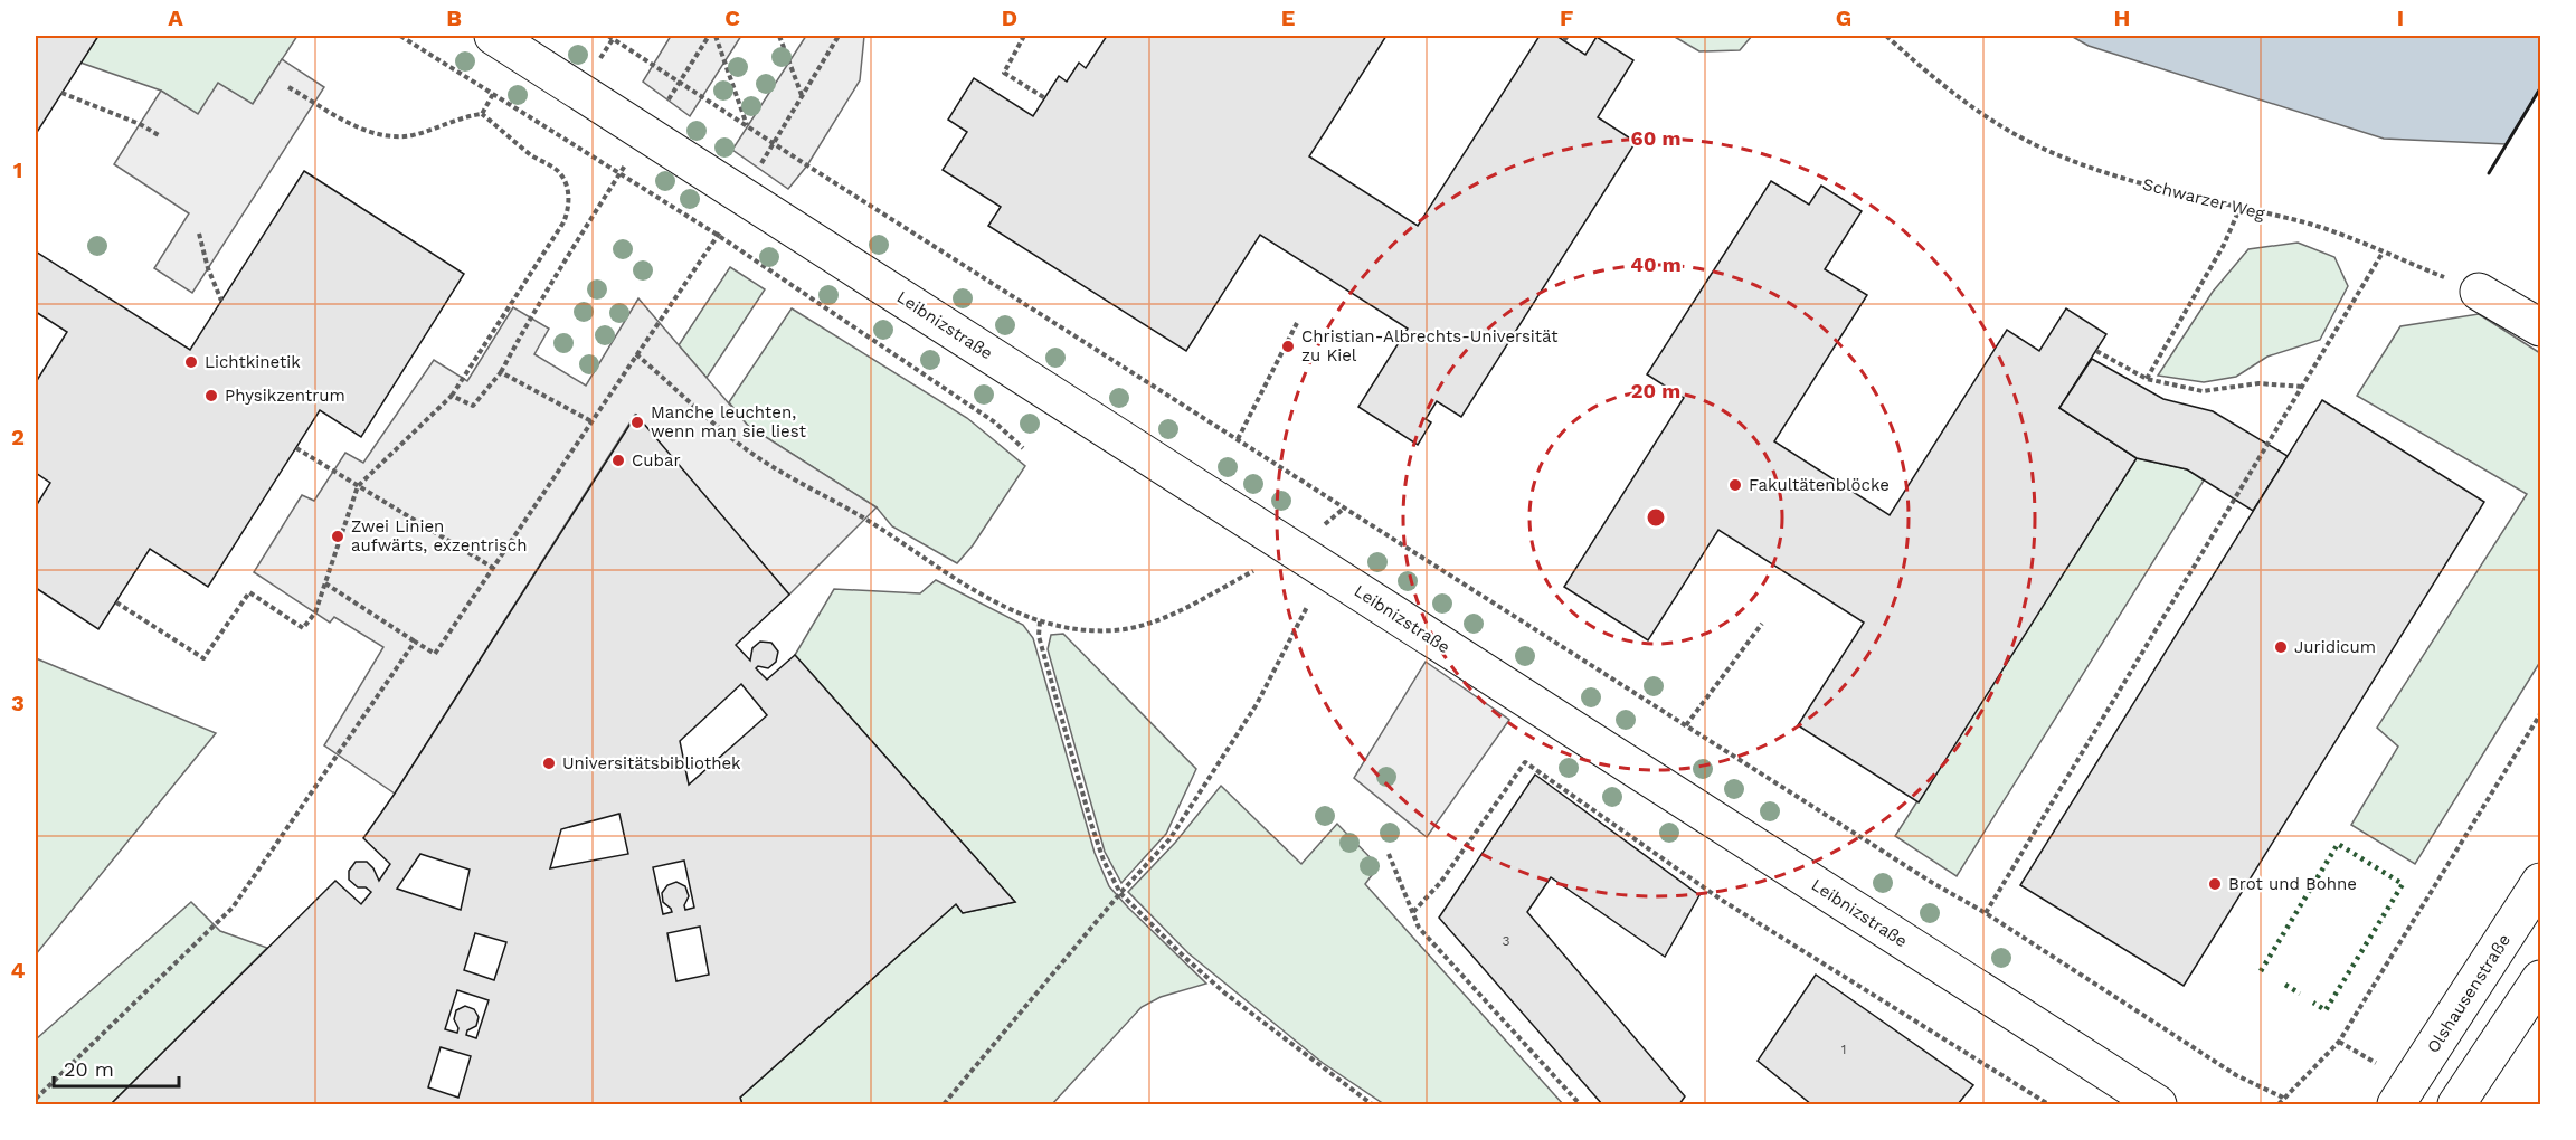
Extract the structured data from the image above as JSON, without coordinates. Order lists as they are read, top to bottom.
{
  "streets": {
    "street": ["Leibnizstraße", "Olshausenstraße"],
    "path": ["Schwarzer Weg"]
  },
  "places": [
    "Christian-Albrechts-Universität zu Kiel",
    "Lichtkinetik",
    "Physikzentrum",
    "Manche leuchten, wenn man sie liest",
    "Cubar",
    "Fakultätenblöcke",
    "Zwei Linien aufwärts, exzentrisch",
    "Juridicum",
    "Universitätsbibliothek",
    "Brot und Bohne"
  ],
  "house_numbers": ["3", "1"],
  "scale_bar": "20 m",
  "grid": {
    "columns": [
      "A",
      "B",
      "C",
      "D",
      "E",
      "F",
      "G",
      "H",
      "I"
    ],
    "rows": [
      "1",
      "2",
      "3",
      "4"
    ]
  },
  "rings": ["60 m", "40 m", "20 m"]
}
